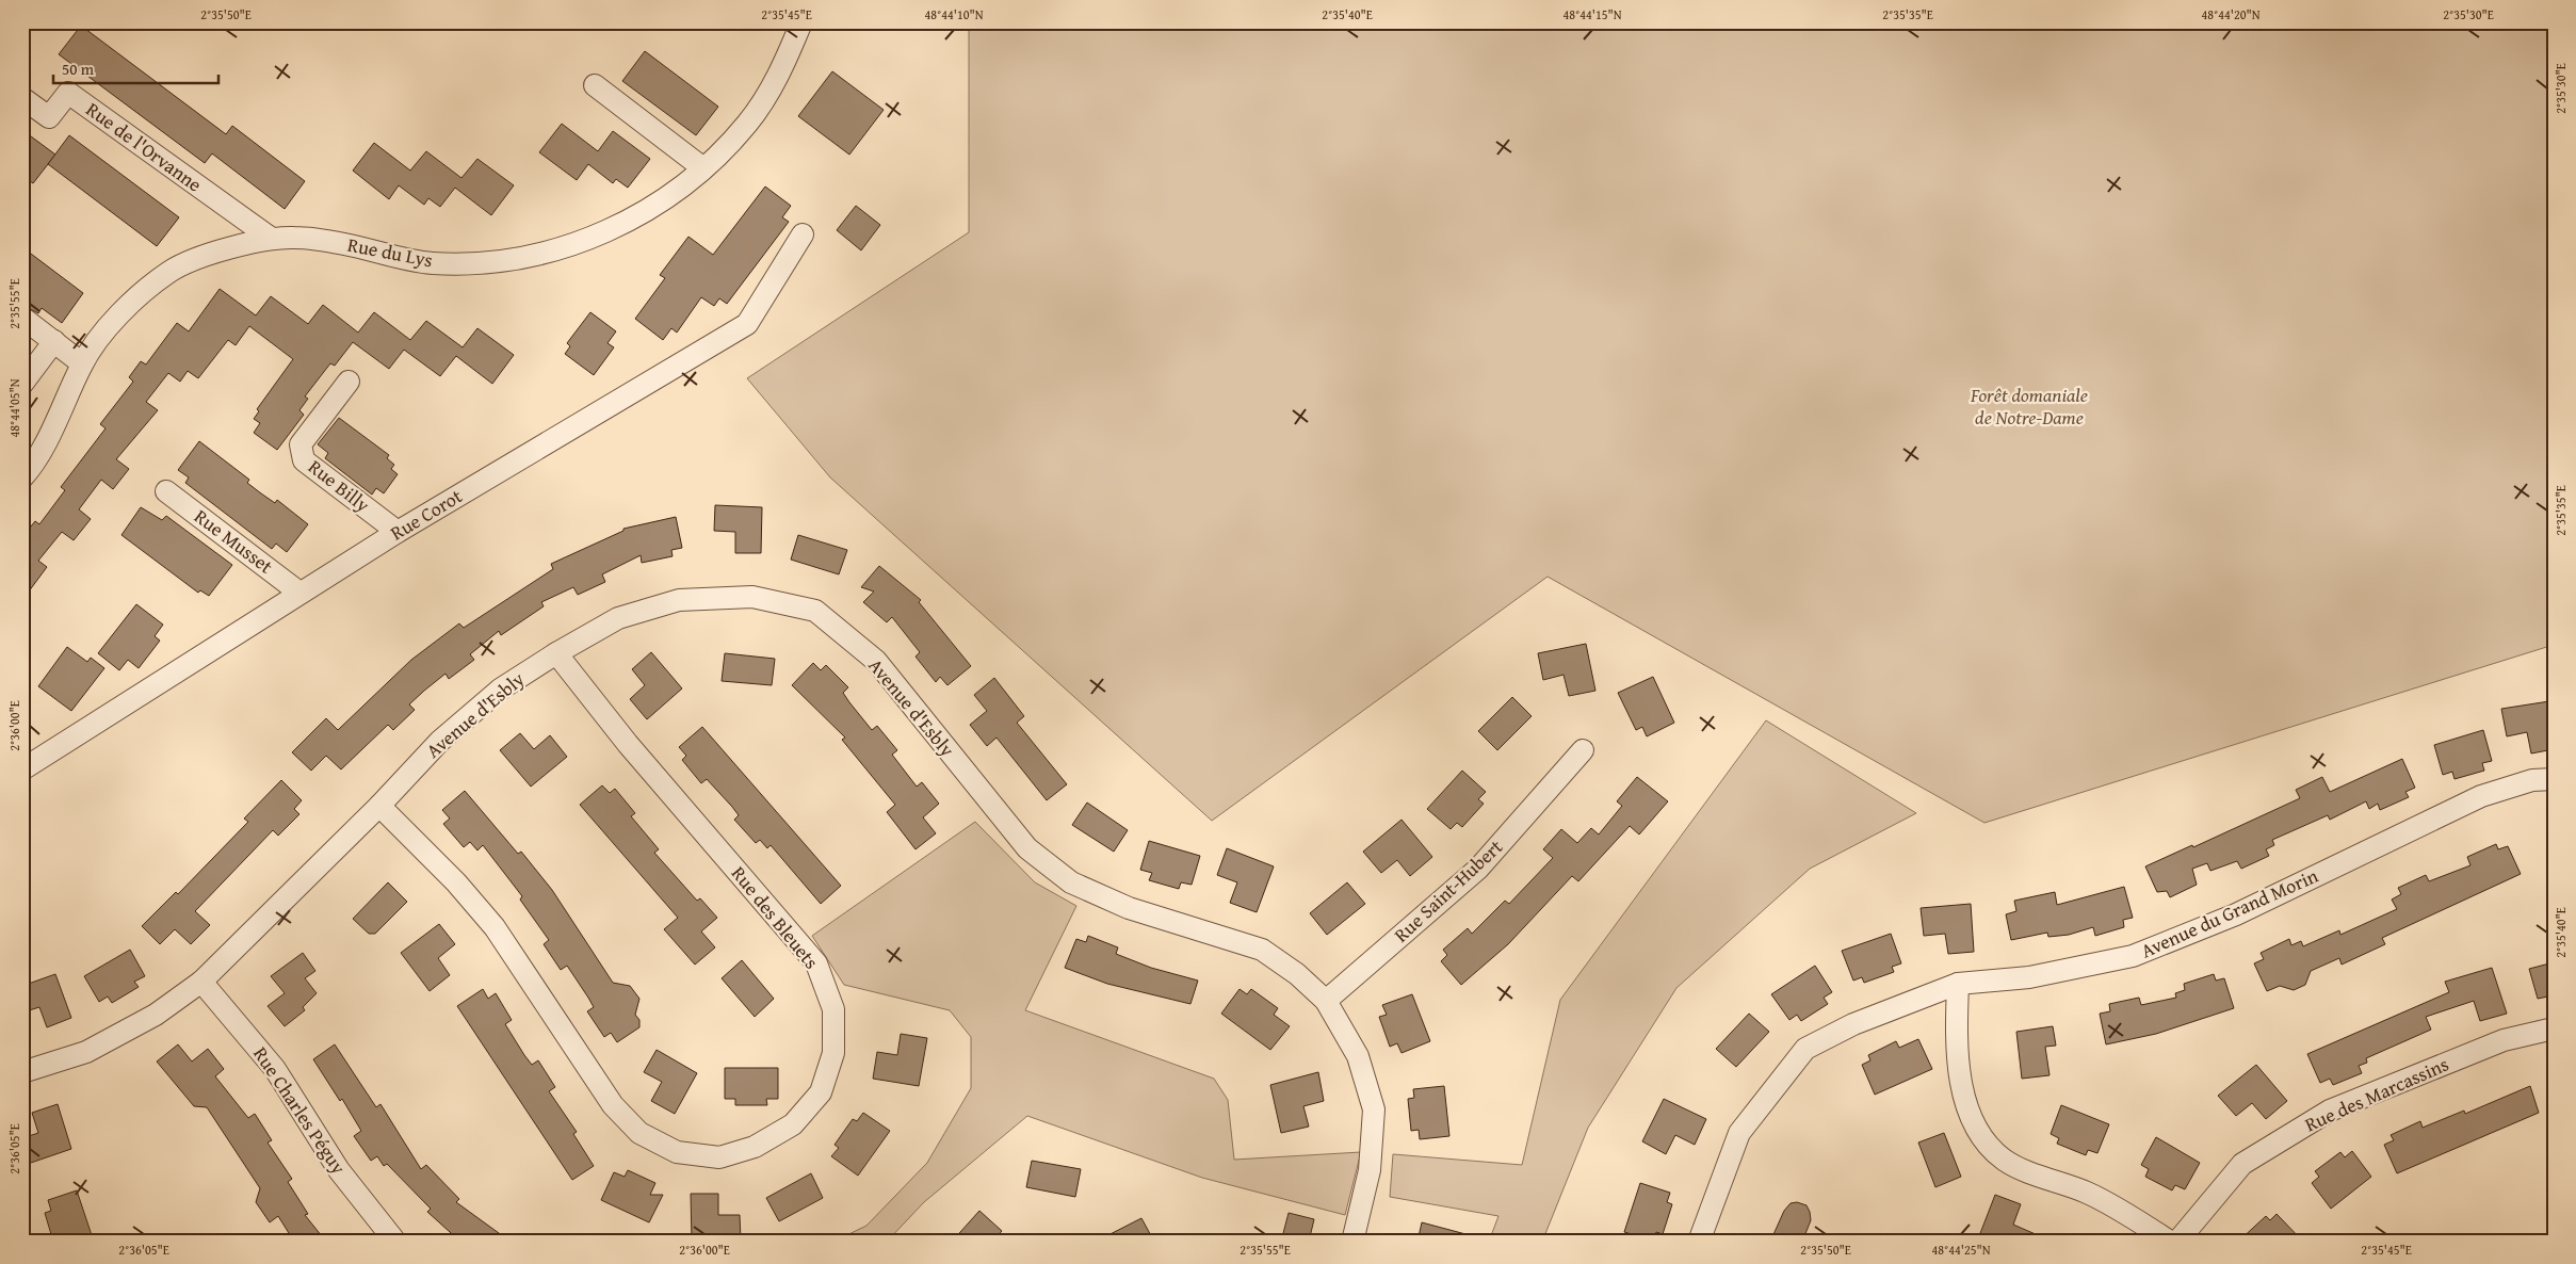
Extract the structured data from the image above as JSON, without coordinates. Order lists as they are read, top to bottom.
{
  "streets": {
    "street": [
      "Rue de l'Orvanne",
      "Rue du Lys",
      "Rue Billy",
      "Rue Corot",
      "Rue Musset",
      "Avenue d'Esbly",
      "Rue Saint-Hubert",
      "Avenue du Grand Morin",
      "Rue des Bleuets",
      "Rue des Marcassins",
      "Rue Charles Péguy"
    ]
  },
  "crossings": [
    ["Rue de l'Orvanne", "Rue du Lys"],
    ["Rue Billy", "Rue Corot"],
    ["Rue Corot", "Rue Musset"],
    ["Avenue d'Esbly", "Rue Saint-Hubert"],
    ["Avenue d'Esbly", "Rue des Bleuets"],
    ["Avenue d'Esbly", "Rue Charles Péguy"]
  ],
  "parks": ["Forêt domaniale de Notre-Dame"],
  "scale_bar": "50 m",
  "coordinates": [
    "2°35'50\"E",
    "2°35'45\"E",
    "48°44'10\"N",
    "2°35'40\"E",
    "48°44'15\"N",
    "2°35'35\"E",
    "48°44'20\"N",
    "2°35'30\"E",
    "2°35'55\"E",
    "48°44'05\"N",
    "2°36'00\"E",
    "2°36'05\"E",
    "48°44'25\"N"
  ]
}
